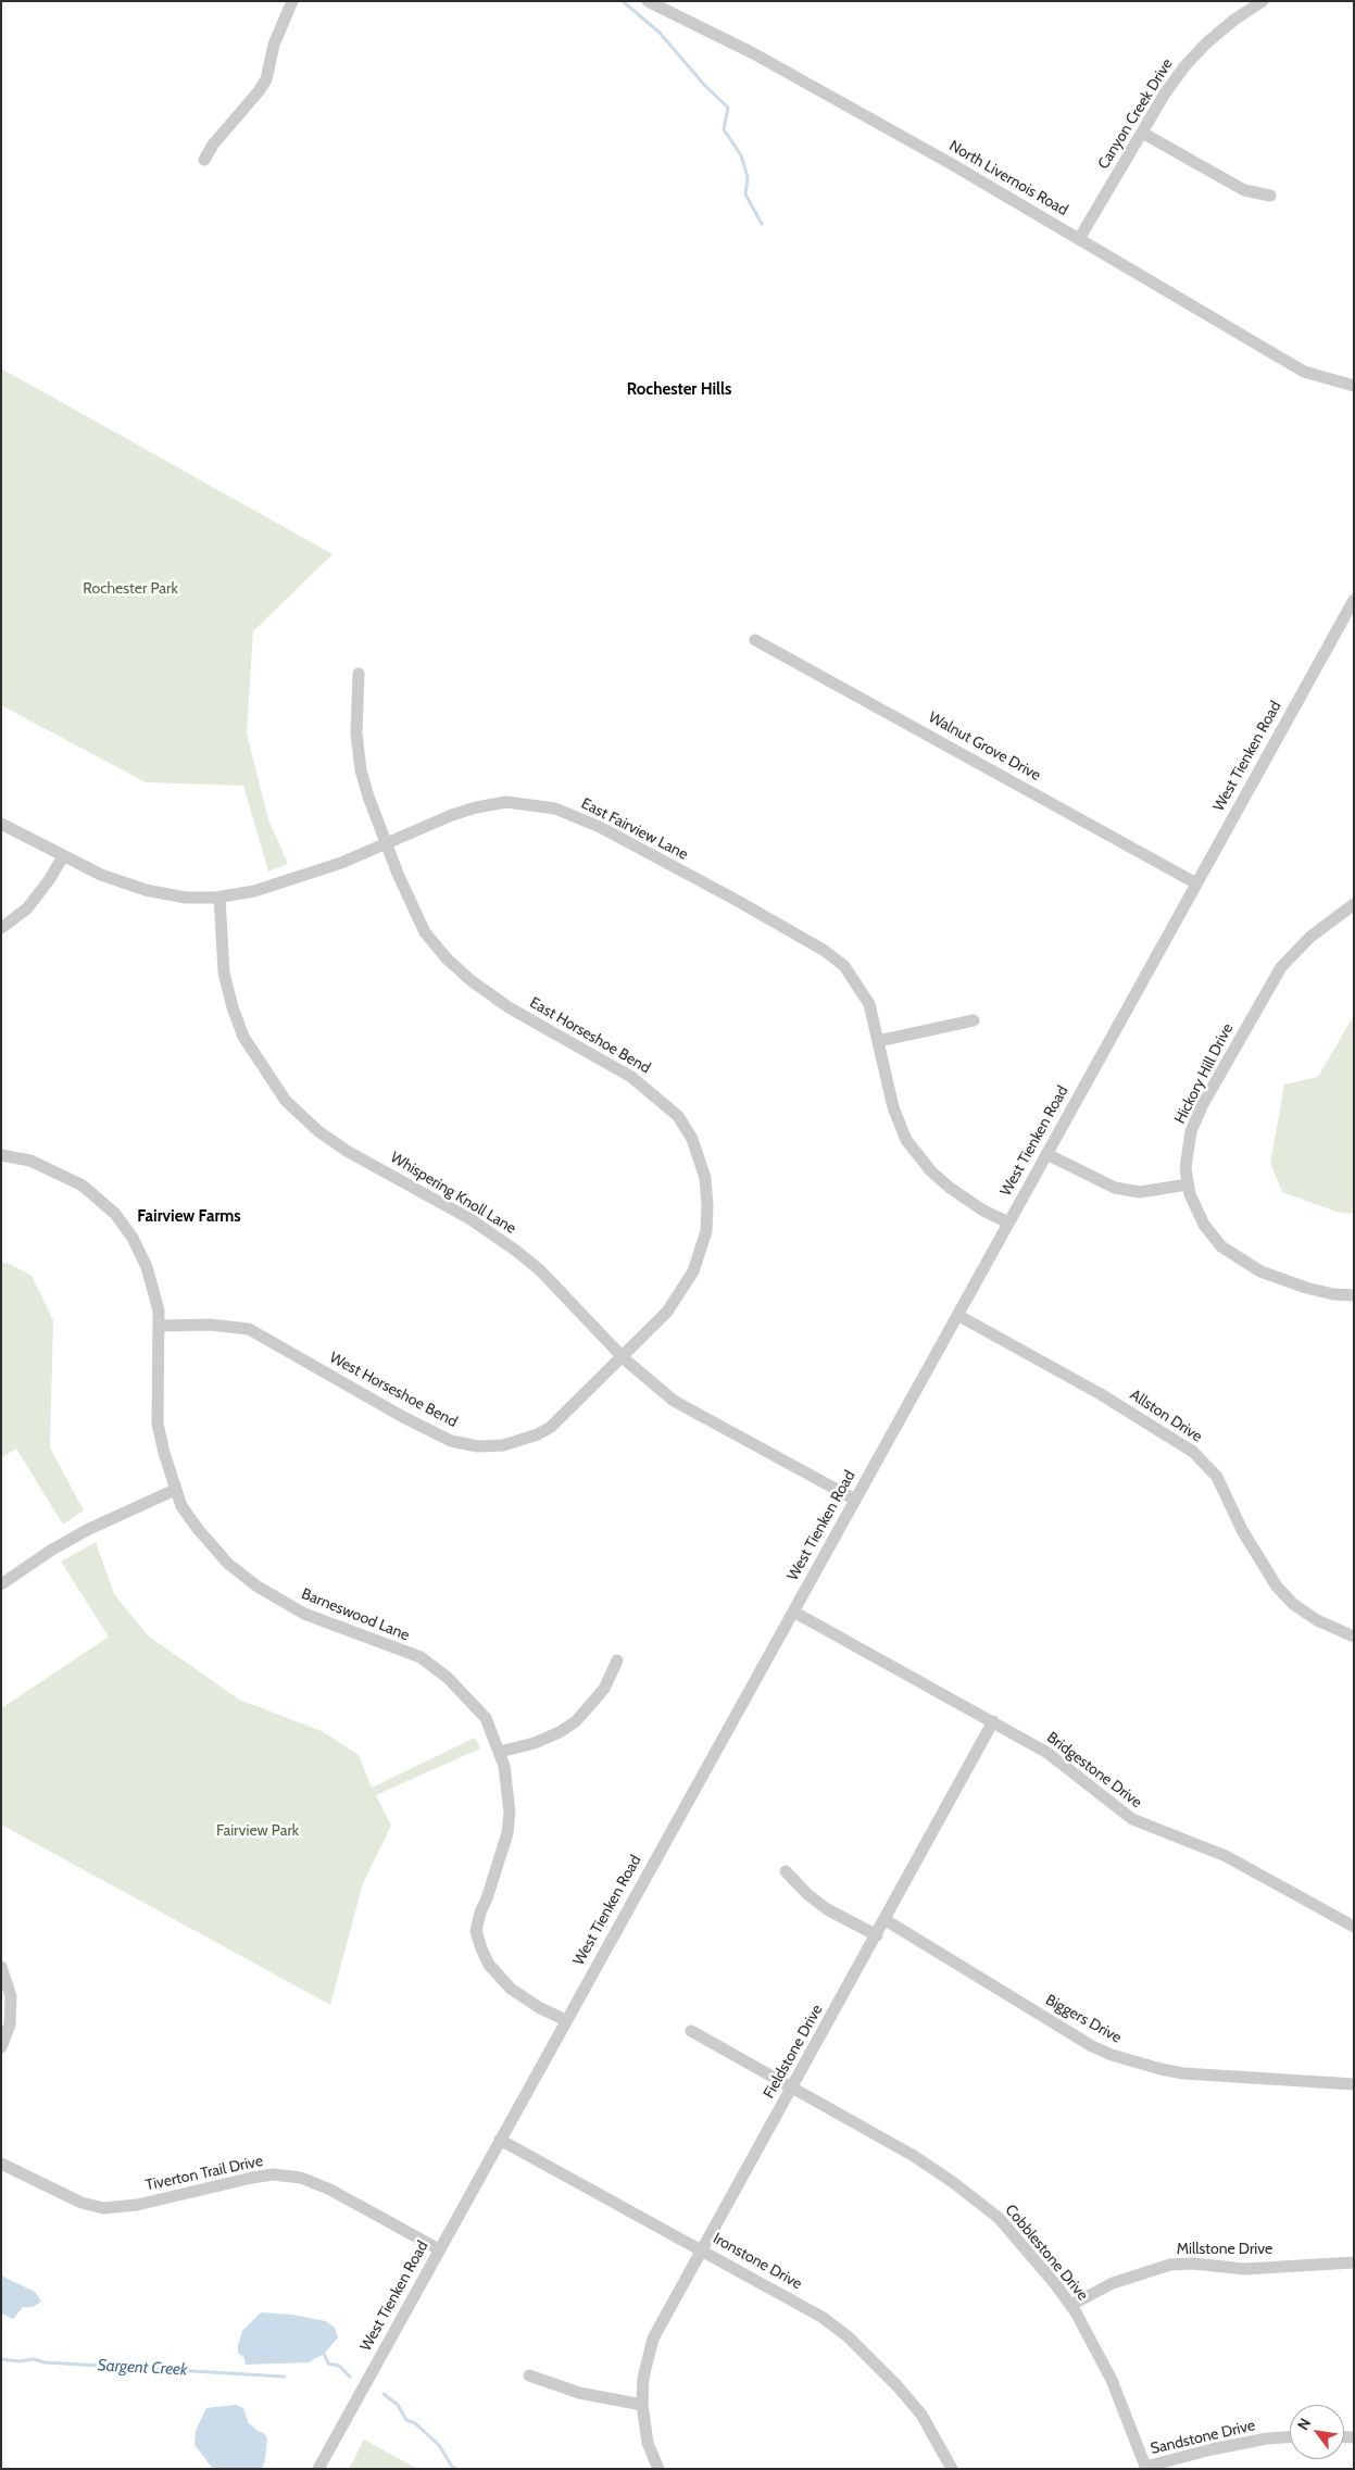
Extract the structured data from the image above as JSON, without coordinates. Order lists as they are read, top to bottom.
{
  "streets": {
    "street": [
      "Canyon Creek Drive",
      "North Livernois Road",
      "Walnut Grove Drive",
      "West Tienken Road",
      "East Fairview Lane",
      "East Horseshoe Bend",
      "Hickory Hill Drive",
      "Whispering Knoll Lane",
      "West Horseshoe Bend",
      "Allston Drive",
      "Barneswood Lane",
      "Bridgestone Drive",
      "Biggers Drive",
      "Fieldstone Drive",
      "Tiverton Trail Drive",
      "Millstone Drive",
      "Cobblestone Drive",
      "Ironstone Drive",
      "Sandstone Drive"
    ]
  },
  "crossings": [
    ["Canyon Creek Drive", "North Livernois Road"],
    ["Walnut Grove Drive", "West Tienken Road"],
    ["West Tienken Road", "East Fairview Lane"],
    ["West Tienken Road", "Whispering Knoll Lane"],
    ["West Tienken Road", "Allston Drive"],
    ["West Tienken Road", "Barneswood Lane"],
    ["West Tienken Road", "Bridgestone Drive"],
    ["West Tienken Road", "Tiverton Trail Drive"],
    ["West Tienken Road", "Ironstone Drive"],
    ["East Fairview Lane", "East Horseshoe Bend"],
    ["East Fairview Lane", "Whispering Knoll Lane"],
    ["East Horseshoe Bend", "Whispering Knoll Lane"],
    ["East Horseshoe Bend", "West Horseshoe Bend"],
    ["Whispering Knoll Lane", "West Horseshoe Bend"],
    ["West Horseshoe Bend", "Barneswood Lane"],
    ["Bridgestone Drive", "Fieldstone Drive"],
    ["Biggers Drive", "Fieldstone Drive"],
    ["Fieldstone Drive", "Cobblestone Drive"],
    ["Fieldstone Drive", "Ironstone Drive"],
    ["Millstone Drive", "Cobblestone Drive"],
    ["Cobblestone Drive", "Sandstone Drive"]
  ],
  "districts": ["Rochester Hills", "Fairview Farms"],
  "water": ["Sargent Creek"],
  "parks": ["Rochester Park", "Fairview Park"],
  "north": "top left"
}
